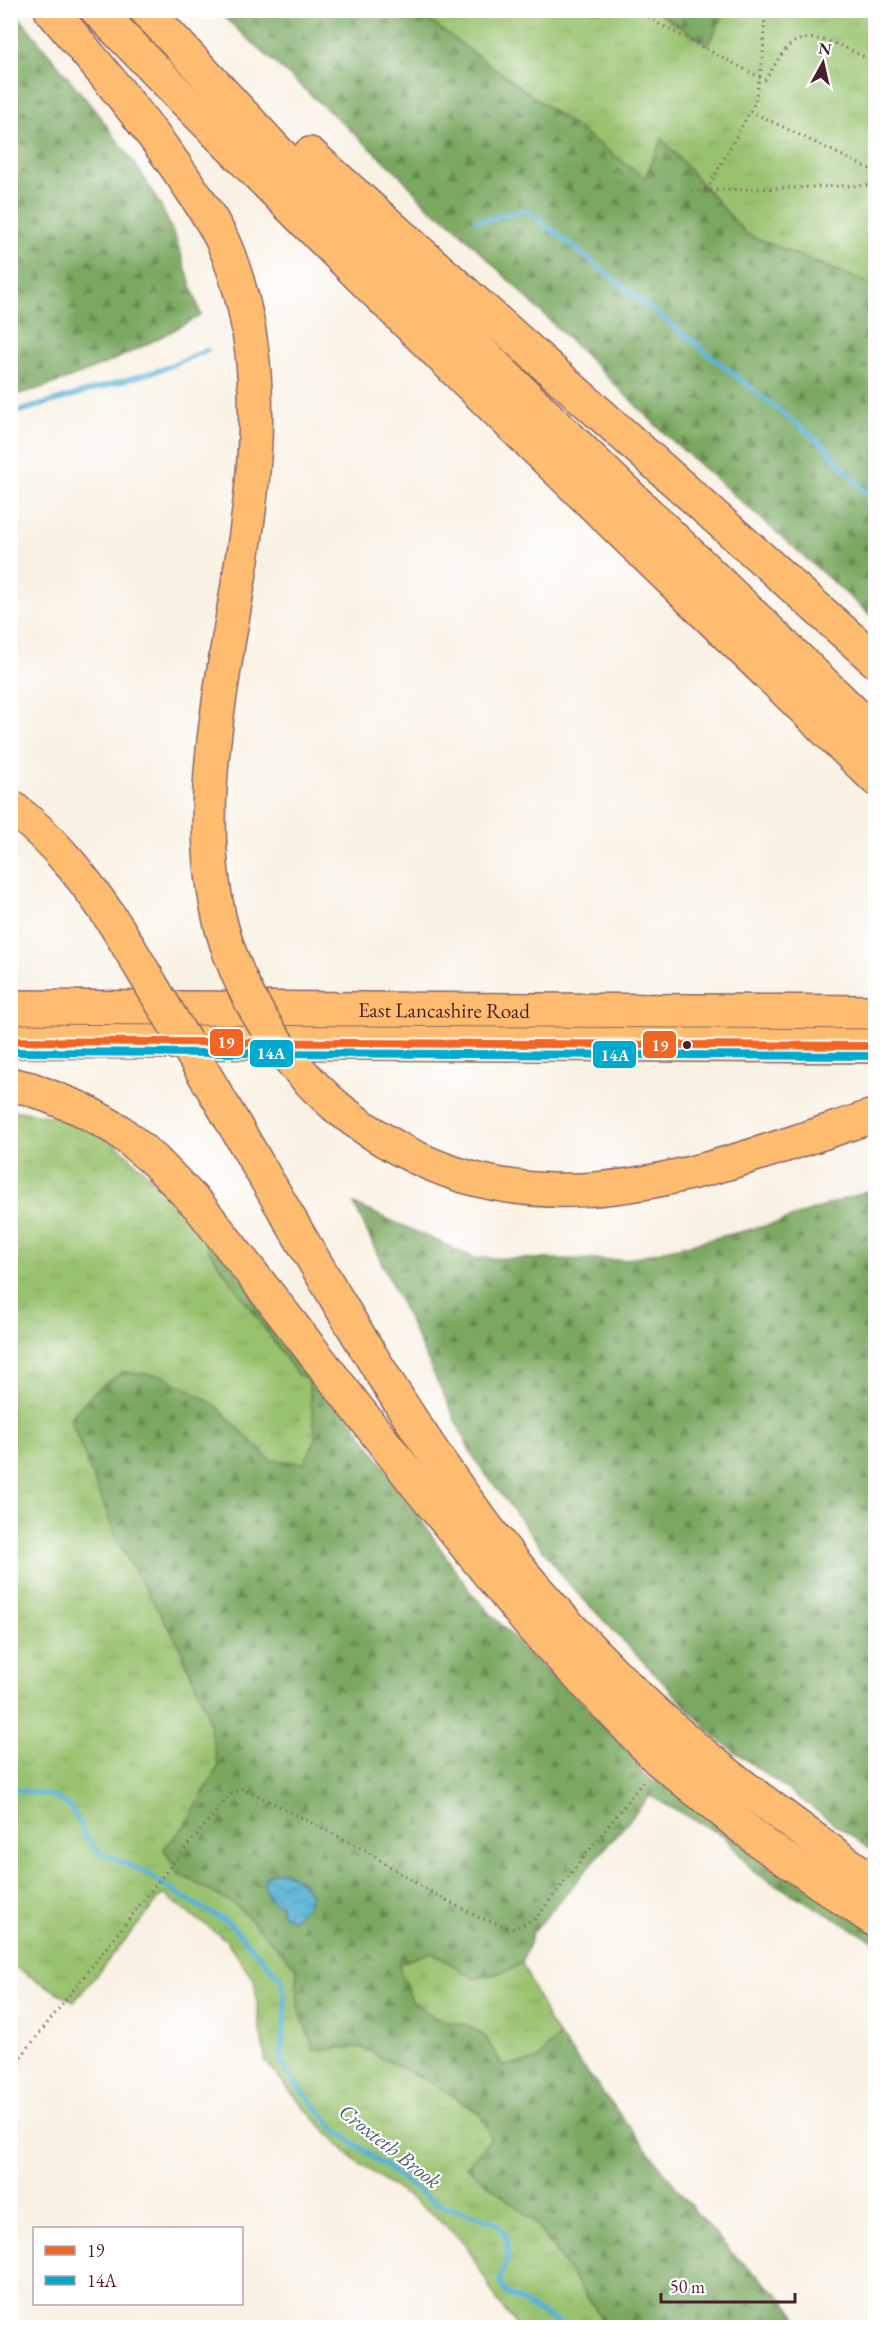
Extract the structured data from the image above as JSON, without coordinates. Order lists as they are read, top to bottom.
{
  "streets": {
    "highway": ["East Lancashire Road"]
  },
  "water": ["Croxteth Brook"],
  "lines": ["transit line 19", "transit line 14A"],
  "legend": ["19", "14A"],
  "scale_bar": "50 m",
  "north": "top"
}
